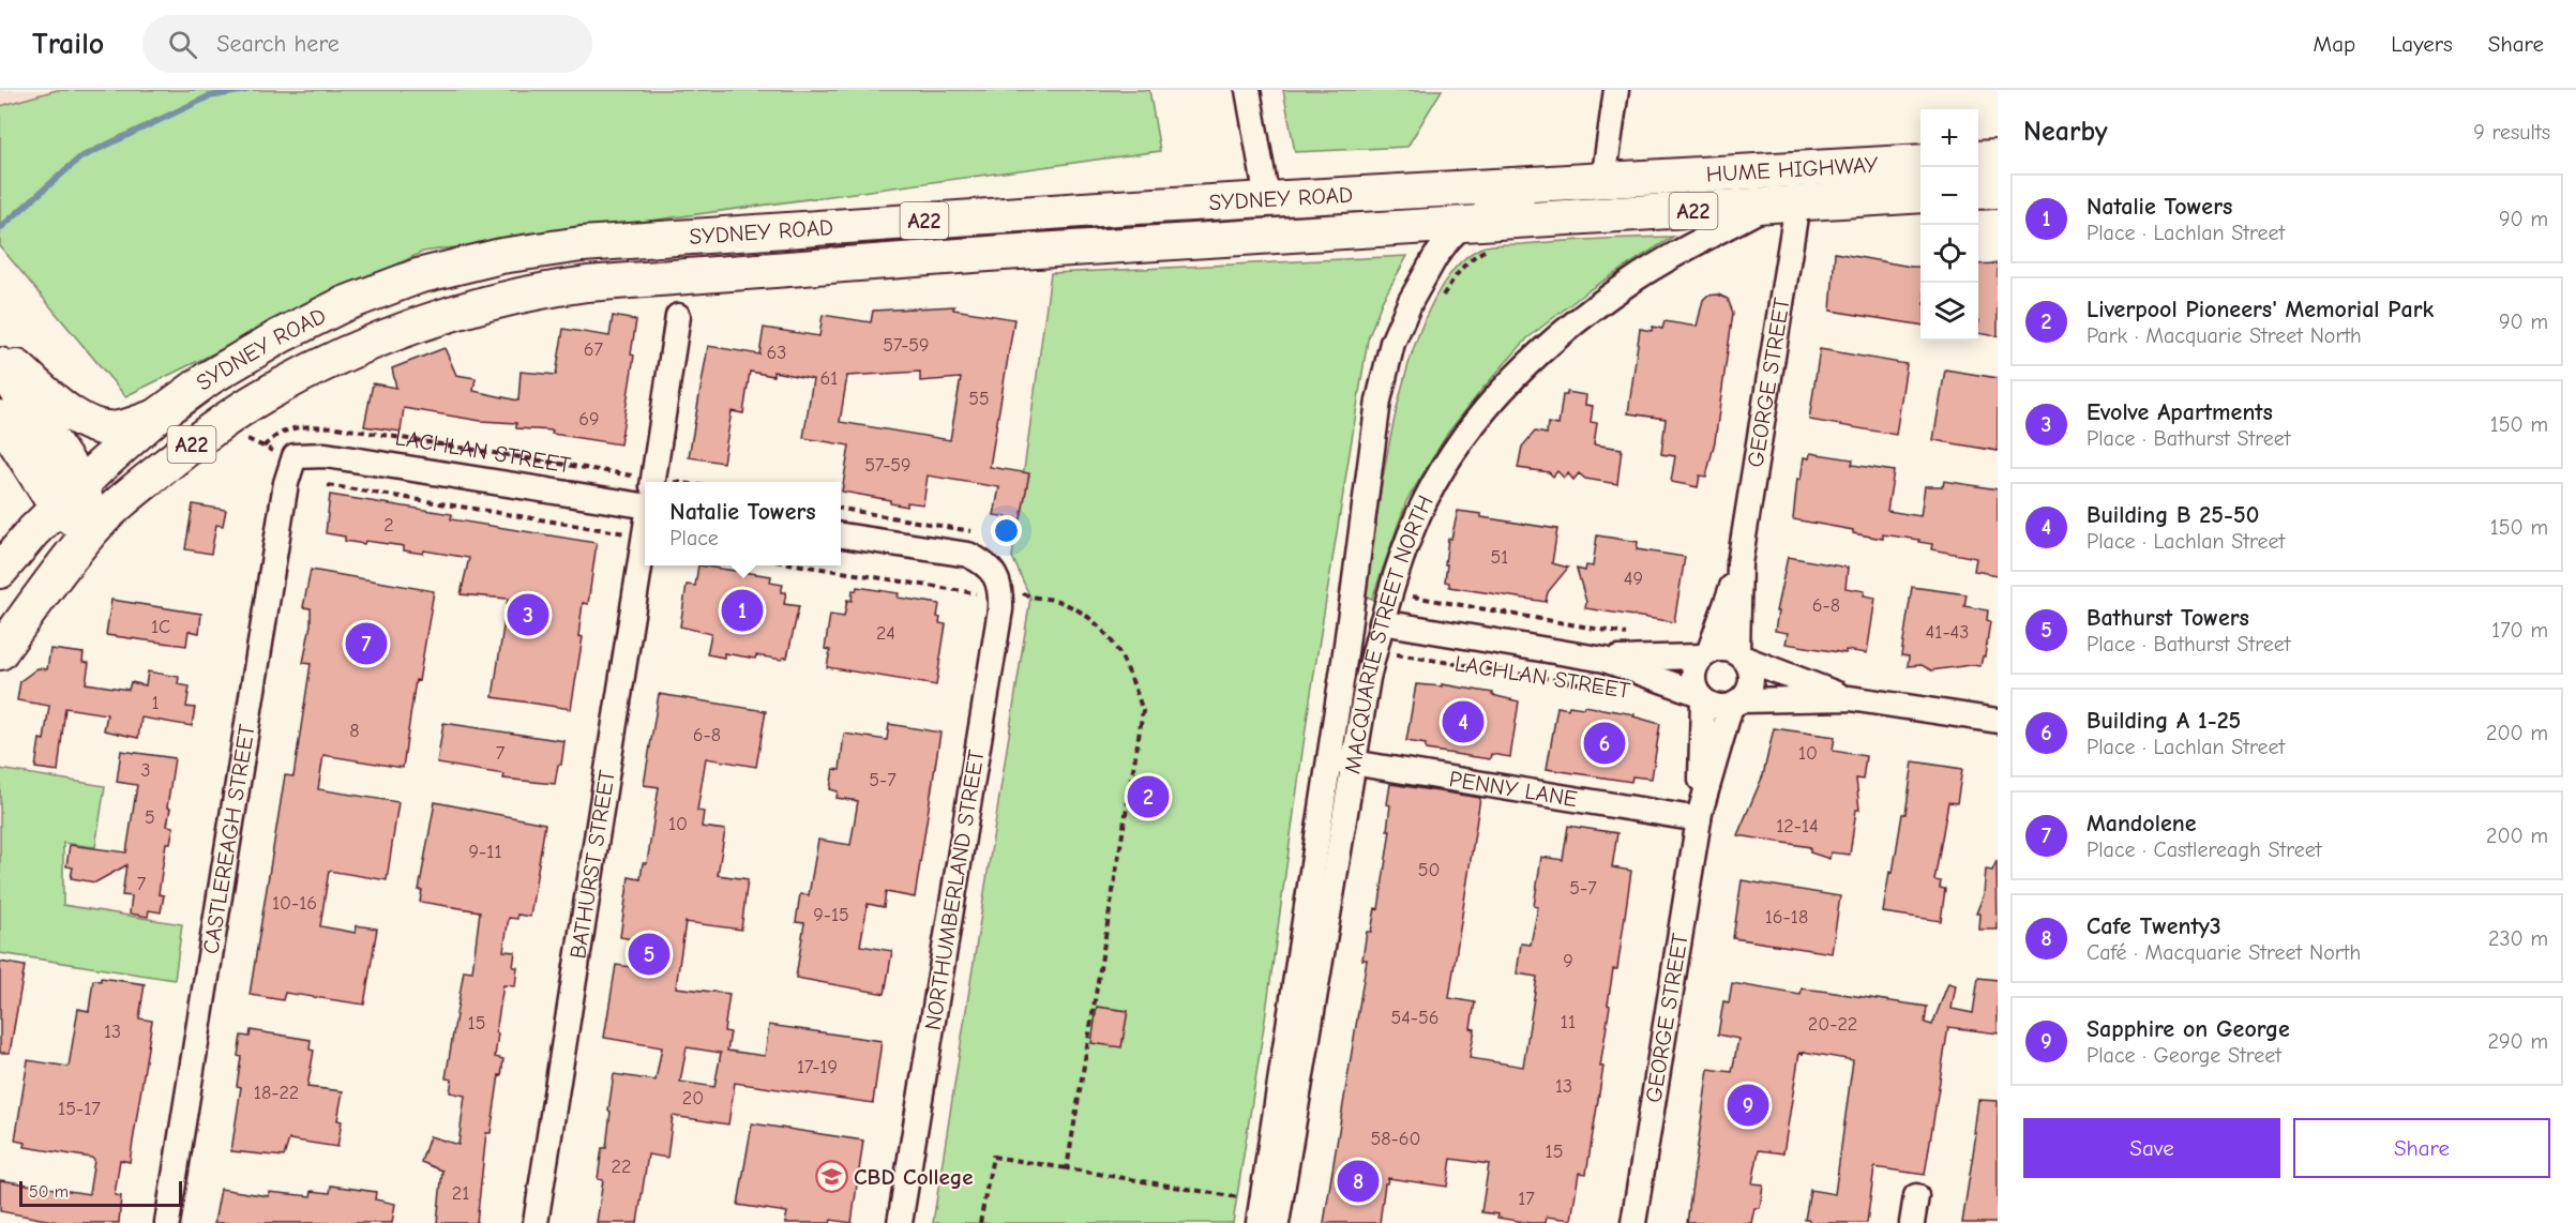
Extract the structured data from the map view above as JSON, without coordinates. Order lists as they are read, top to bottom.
{
  "streets": {
    "highway": ["HUME HIGHWAY", "SYDNEY ROAD", "A22"],
    "street": [
      "GEORGE STREET",
      "LACHLAN STREET",
      "MACQUARIE STREET NORTH",
      "PENNY LANE",
      "CASTLEREAGH STREET",
      "BATHURST STREET",
      "NORTHUMBERLAND STREET"
    ]
  },
  "crossings": [
    ["HUME HIGHWAY", "SYDNEY ROAD"],
    ["HUME HIGHWAY", "GEORGE STREET"],
    ["HUME HIGHWAY", "MACQUARIE STREET NORTH"],
    ["SYDNEY ROAD", "A22"],
    ["SYDNEY ROAD", "MACQUARIE STREET NORTH"],
    ["GEORGE STREET", "LACHLAN STREET"],
    ["GEORGE STREET", "MACQUARIE STREET NORTH"],
    ["GEORGE STREET", "PENNY LANE"],
    ["LACHLAN STREET", "MACQUARIE STREET NORTH"],
    ["LACHLAN STREET", "CASTLEREAGH STREET"],
    ["MACQUARIE STREET NORTH", "PENNY LANE"]
  ],
  "places": {
    "school or university": ["CBD College"]
  },
  "house_numbers": [
    "57-59",
    "67",
    "63",
    "61",
    "55",
    "69",
    "57-59",
    "2",
    "51",
    "49",
    "6-8",
    "1C",
    "41-43",
    "24",
    "1",
    "8",
    "6-8",
    "7",
    "10",
    "3",
    "5-7",
    "5",
    "10",
    "12-14",
    "9-11",
    "50",
    "7",
    "5-7",
    "10-16",
    "9-15",
    "16-18",
    "9",
    "54-56",
    "11",
    "15",
    "20-22",
    "13",
    "17-19",
    "13",
    "18-22",
    "20",
    "15-17",
    "58-60",
    "15",
    "22",
    "21",
    "17"
  ],
  "scale_bar": "50 m",
  "page": {
    "header": "Trailo",
    "search": "Search here",
    "nav": ["Map", "Layers", "Share"],
    "heading": ["Nearby", "9 results"],
    "map_buttons": ["+", "−"],
    "list": [
      {
        "mark": "1",
        "name": "Natalie Towers",
        "note": "Place · Lachlan Street",
        "value": "90 m"
      },
      {
        "mark": "2",
        "name": "Liverpool Pioneers' Memorial Park",
        "note": "Park · Macquarie Street North",
        "value": "90 m"
      },
      {
        "mark": "3",
        "name": "Evolve Apartments",
        "note": "Place · Bathurst Street",
        "value": "150 m"
      },
      {
        "mark": "4",
        "name": "Building B 25-50",
        "note": "Place · Lachlan Street",
        "value": "150 m"
      },
      {
        "mark": "5",
        "name": "Bathurst Towers",
        "note": "Place · Bathurst Street",
        "value": "170 m"
      },
      {
        "mark": "6",
        "name": "Building A 1-25",
        "note": "Place · Lachlan Street",
        "value": "200 m"
      },
      {
        "mark": "7",
        "name": "Mandolene",
        "note": "Place · Castlereagh Street",
        "value": "200 m"
      },
      {
        "mark": "8",
        "name": "Cafe Twenty3",
        "note": "Café · Macquarie Street North",
        "value": "230 m"
      },
      {
        "mark": "9",
        "name": "Sapphire on George",
        "note": "Place · George Street",
        "value": "290 m"
      }
    ],
    "popup": ["Natalie Towers", "Place"],
    "pins": [
      "1",
      "3",
      "7",
      "4",
      "6",
      "2",
      "5",
      "9",
      "8"
    ],
    "buttons": ["Save", "Share"],
    "scale": "50 m"
  }
}
